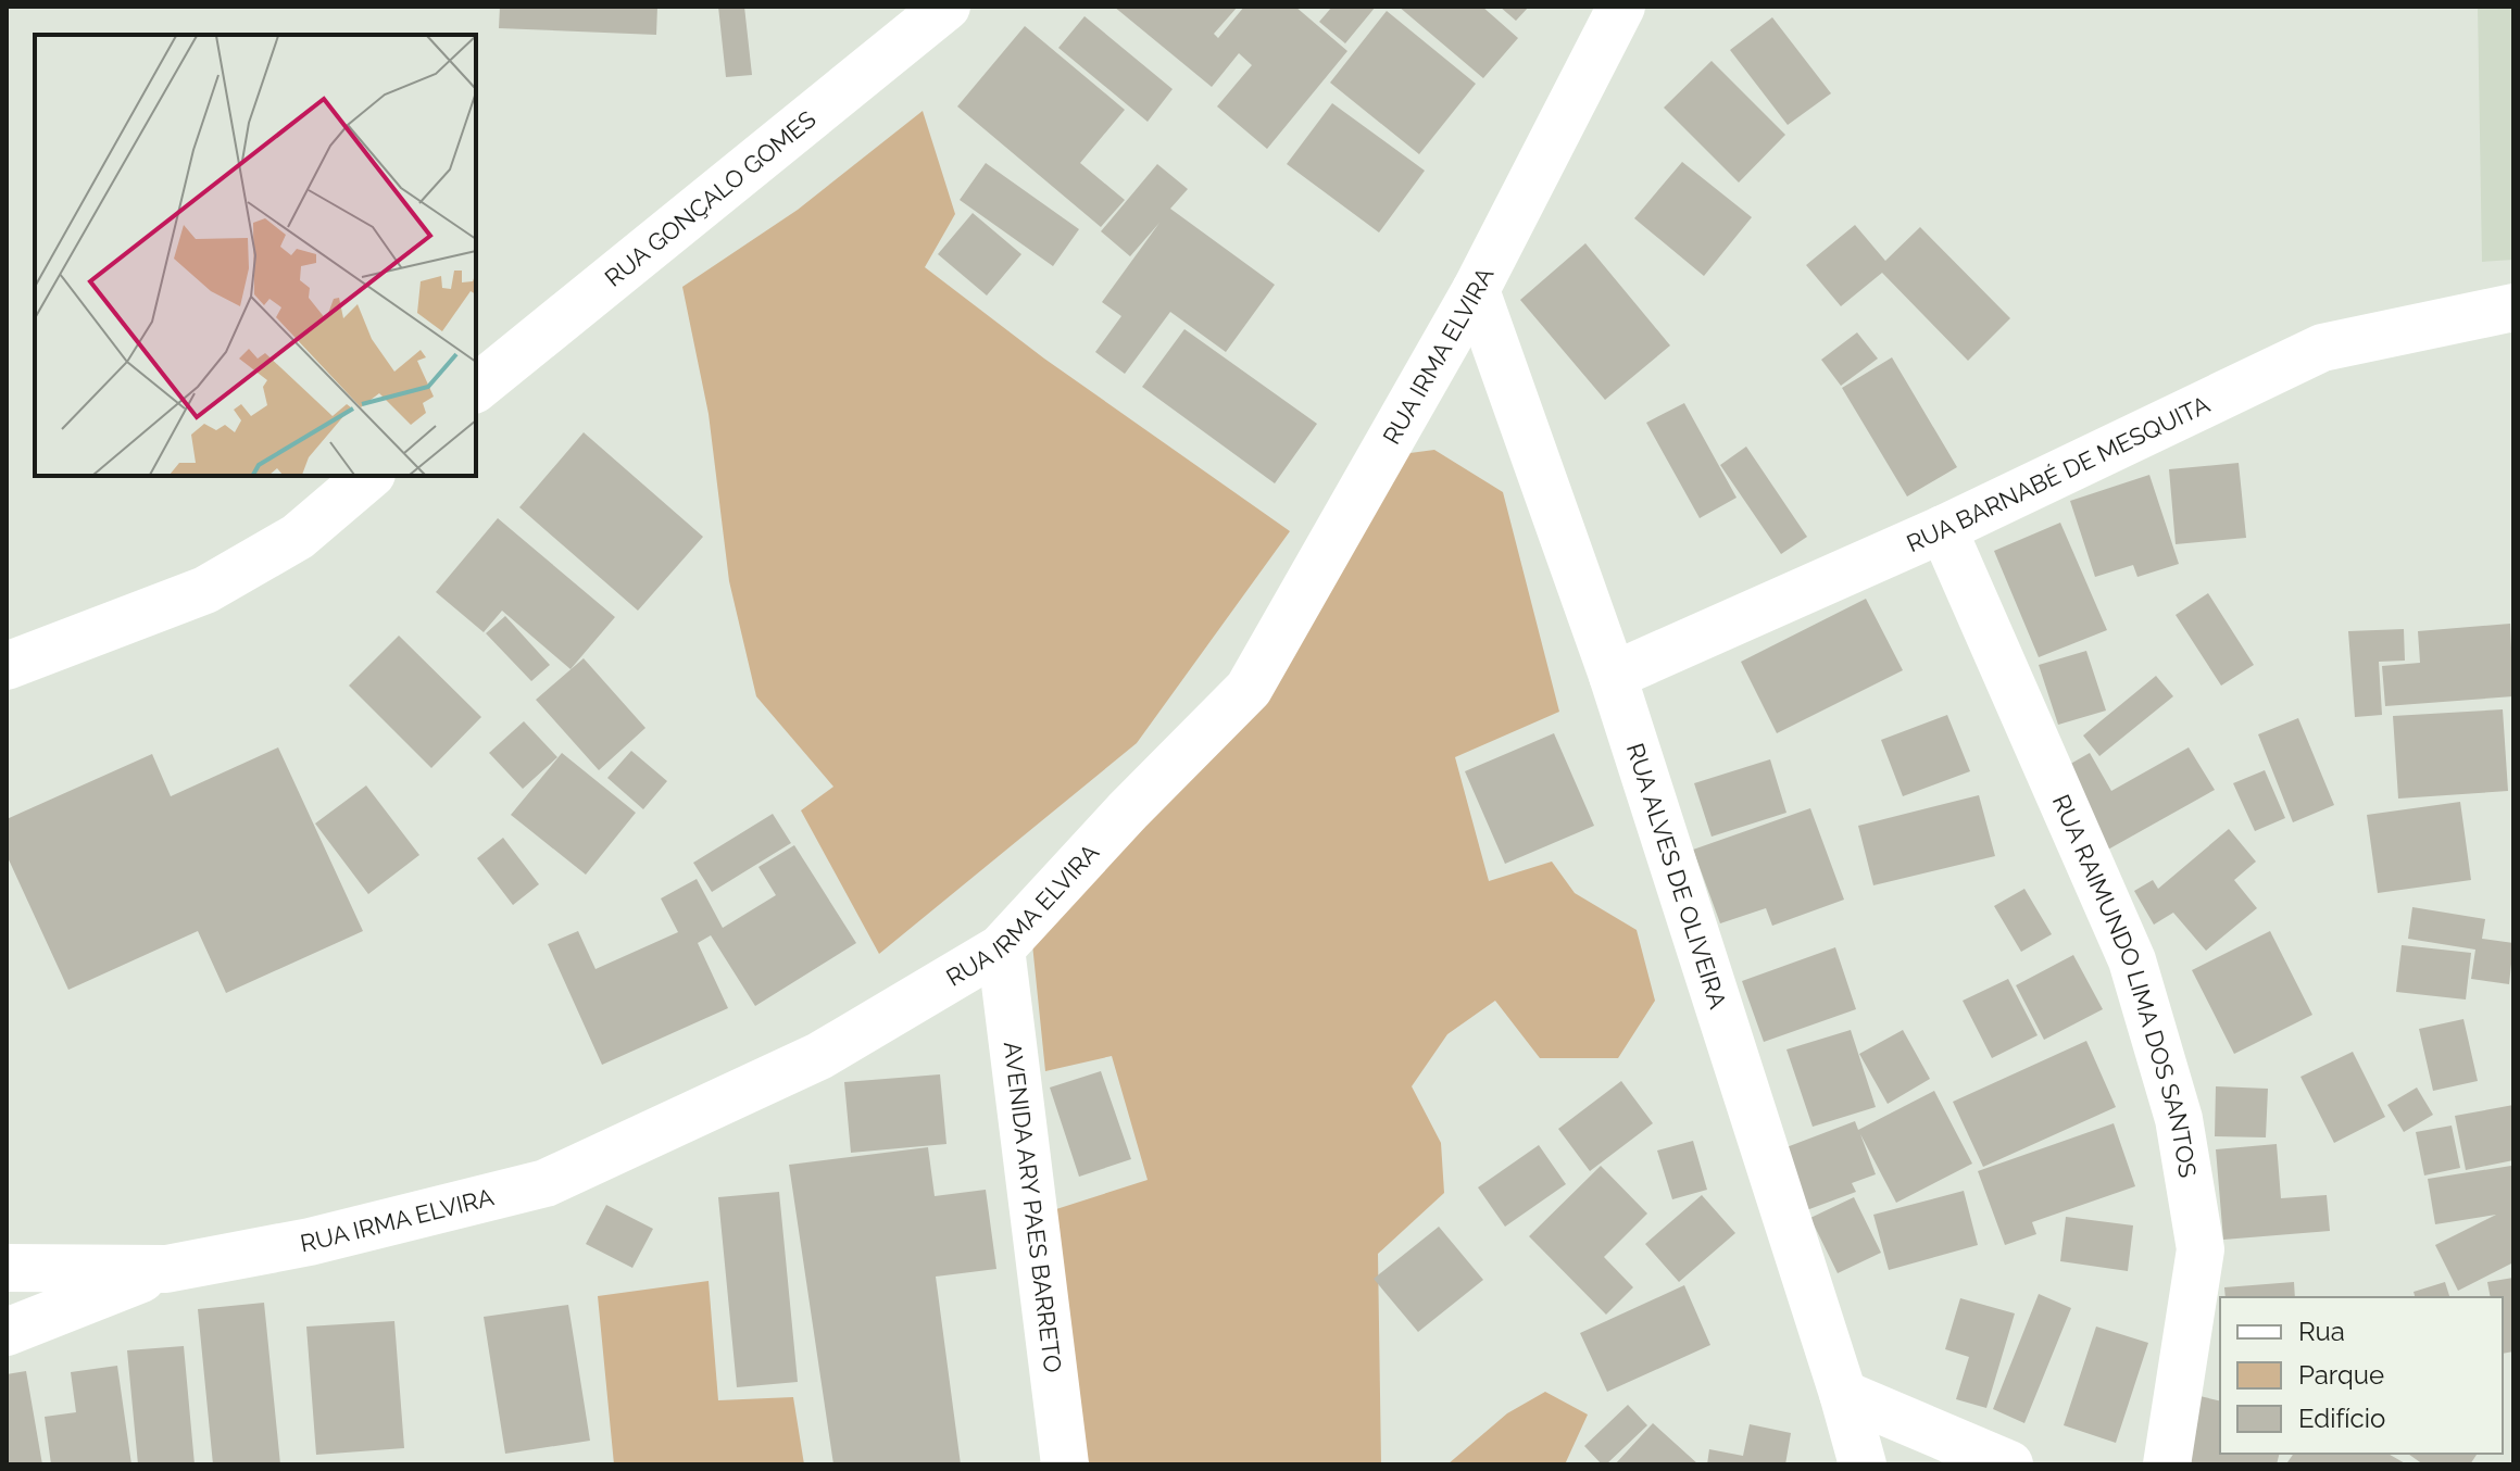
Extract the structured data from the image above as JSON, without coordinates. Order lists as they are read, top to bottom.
{
  "streets": {
    "street": [
      "RUA GONÇALO GOMES",
      "RUA IRMA ELVIRA",
      "RUA BARNABÉ DE MESQUITA",
      "RUA ALVES DE OLIVEIRA",
      "RUA RAIMUNDO LIMA DOS SANTOS",
      "AVENIDA ARY PAES BARRETO"
    ]
  },
  "crossings": [
    ["RUA IRMA ELVIRA", "RUA ALVES DE OLIVEIRA"],
    ["RUA IRMA ELVIRA", "AVENIDA ARY PAES BARRETO"],
    ["RUA BARNABÉ DE MESQUITA", "RUA ALVES DE OLIVEIRA"],
    ["RUA BARNABÉ DE MESQUITA", "RUA RAIMUNDO LIMA DOS SANTOS"]
  ],
  "legend": ["Rua", "Parque", "Edifício"]
}
